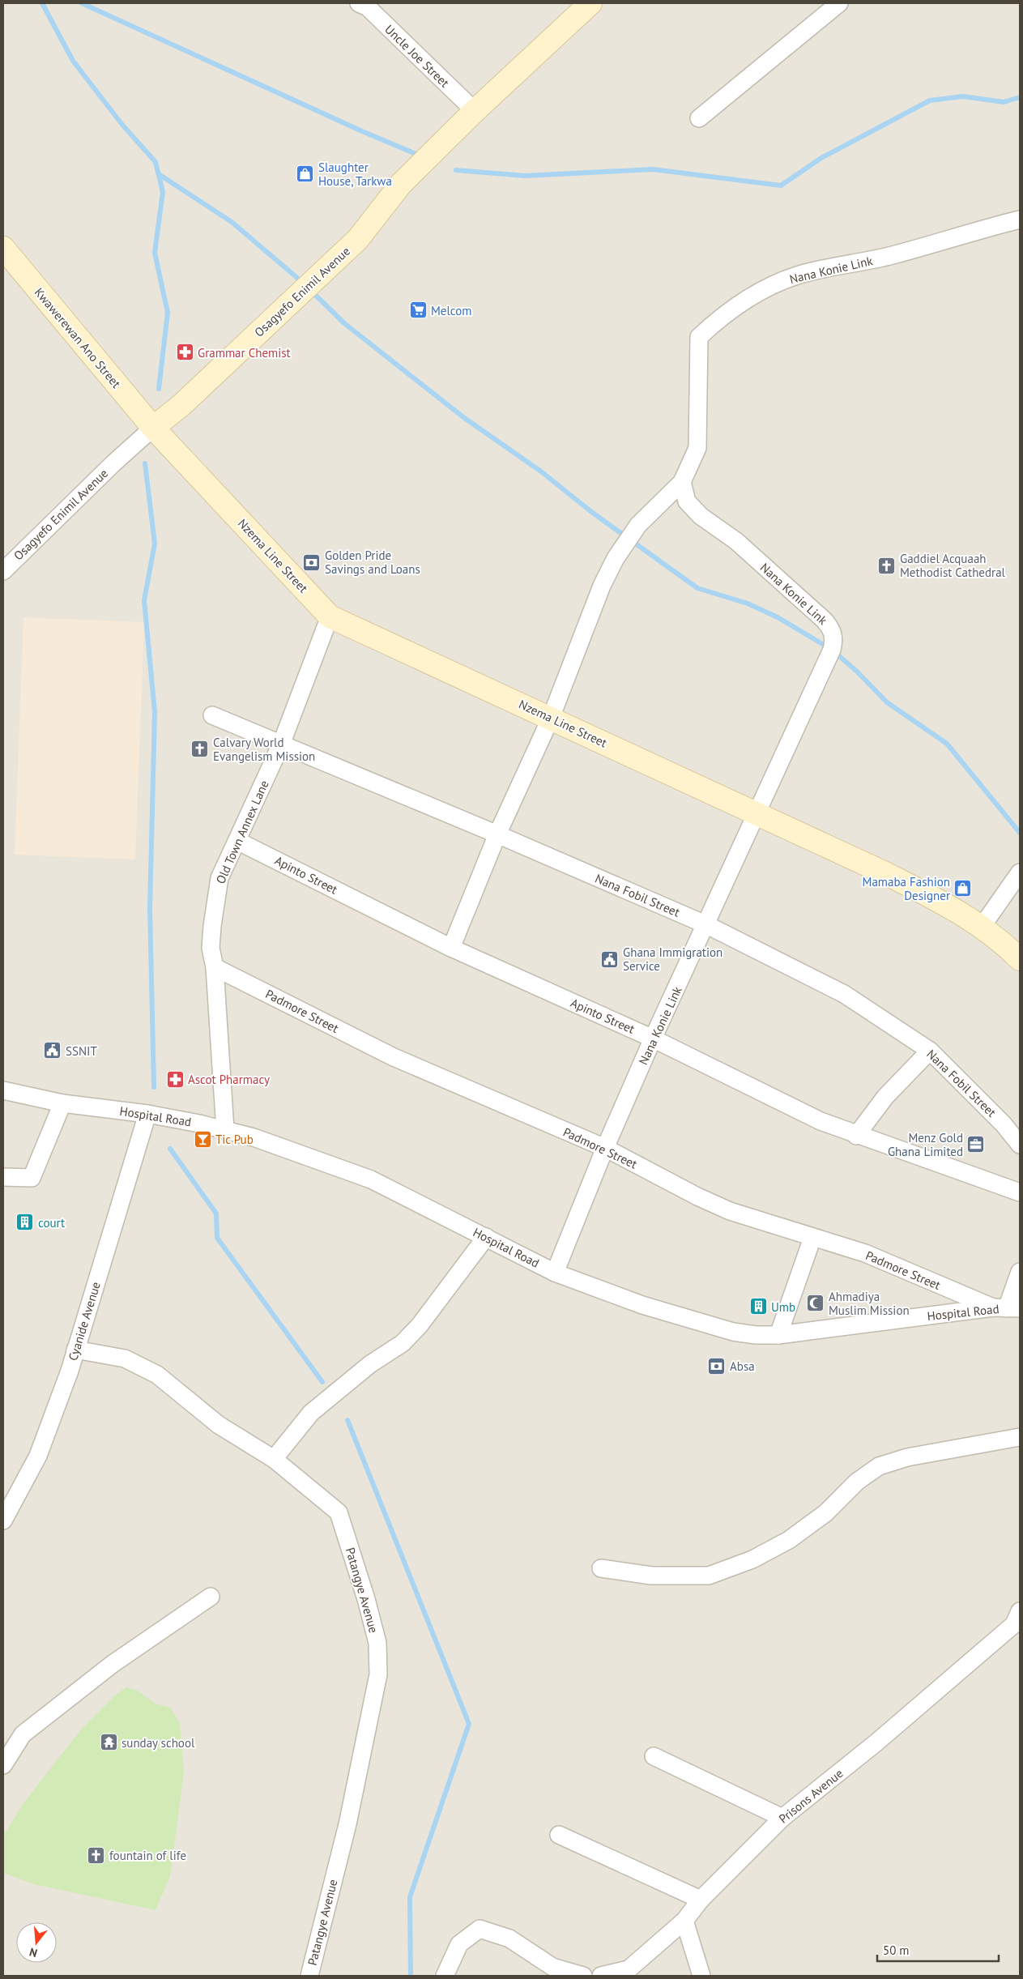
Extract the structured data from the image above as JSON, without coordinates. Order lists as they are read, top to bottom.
{
  "streets": {
    "street": [
      "Uncle Joe Street",
      "Nana Konie Link",
      "Osagyefo Enimil Avenue",
      "Kwawerewan Ano Street",
      "Nzema Line Street",
      "Old Town Annex Lane",
      "Apinto Street",
      "Nana Fobil Street",
      "Padmore Street",
      "Hospital Road",
      "Cyanide Avenue",
      "Patangye Avenue",
      "Prisons Avenue"
    ]
  },
  "crossings": [
    ["Uncle Joe Street", "Osagyefo Enimil Avenue"],
    ["Nana Konie Link", "Nzema Line Street"],
    ["Nana Konie Link", "Apinto Street"],
    ["Nana Konie Link", "Nana Fobil Street"],
    ["Nana Konie Link", "Padmore Street"],
    ["Nana Konie Link", "Hospital Road"],
    ["Osagyefo Enimil Avenue", "Kwawerewan Ano Street"],
    ["Osagyefo Enimil Avenue", "Nzema Line Street"],
    ["Kwawerewan Ano Street", "Nzema Line Street"],
    ["Nzema Line Street", "Old Town Annex Lane"],
    ["Old Town Annex Lane", "Apinto Street"],
    ["Old Town Annex Lane", "Nana Fobil Street"],
    ["Old Town Annex Lane", "Padmore Street"],
    ["Old Town Annex Lane", "Hospital Road"],
    ["Padmore Street", "Hospital Road"],
    ["Hospital Road", "Cyanide Avenue"],
    ["Cyanide Avenue", "Patangye Avenue"]
  ],
  "places": {
    "shop": ["Slaughter House, Tarkwa", "Mamaba Fashion Designer"],
    "supermarket": ["Melcom"],
    "pharmacy": ["Grammar Chemist", "Ascot Pharmacy"],
    "bank": ["Golden Pride Savings and Loans", "Absa"],
    "church": ["Gaddiel Acquaah Methodist Cathedral", "Calvary World Evangelism Mission", "fountain of life"],
    "public building": ["Ghana Immigration Service", "SSNIT"],
    "bar": ["Tic Pub"],
    "office": ["Menz Gold Ghana Limited"],
    "building": ["court", "Umb"],
    "mosque": ["Ahmadiya Muslim Mission"],
    "temple": ["sunday school"]
  },
  "scale_bar": "50 m",
  "north": "bottom"
}
